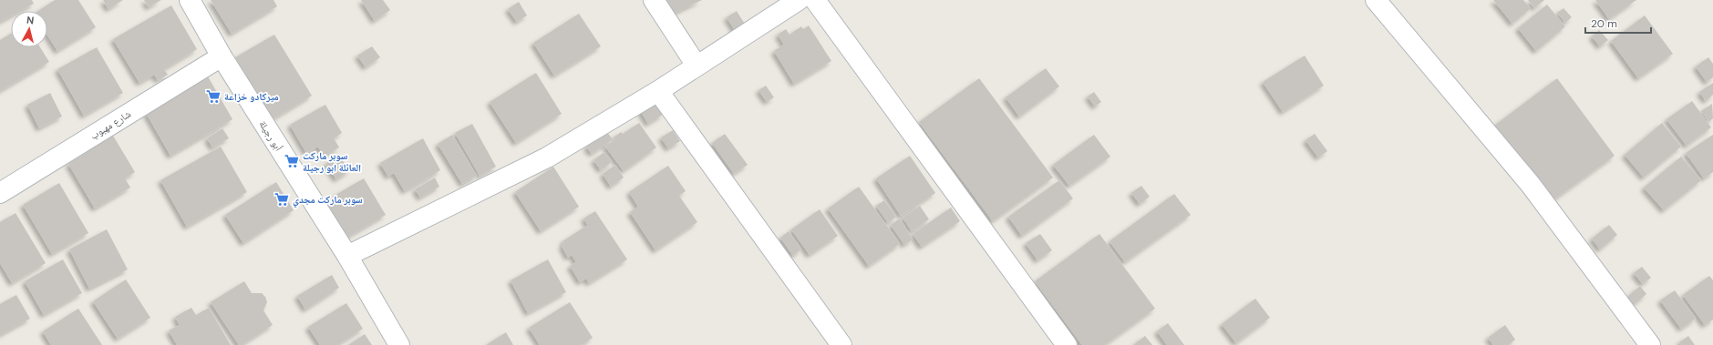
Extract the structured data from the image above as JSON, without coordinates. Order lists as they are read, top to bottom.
{
  "streets": {
    "street": ["شارع مهبوب", "أبو رجيلة"]
  },
  "crossings": [
    ["شارع مهبوب", "أبو رجيلة"]
  ],
  "places": {
    "supermarket": ["ميركادو خزاعة", "سوبر ماركت العائلة ابو رجيلة", "سوبر ماركت مجدي"]
  },
  "scale_bar": "20 m",
  "north": "top"
}
